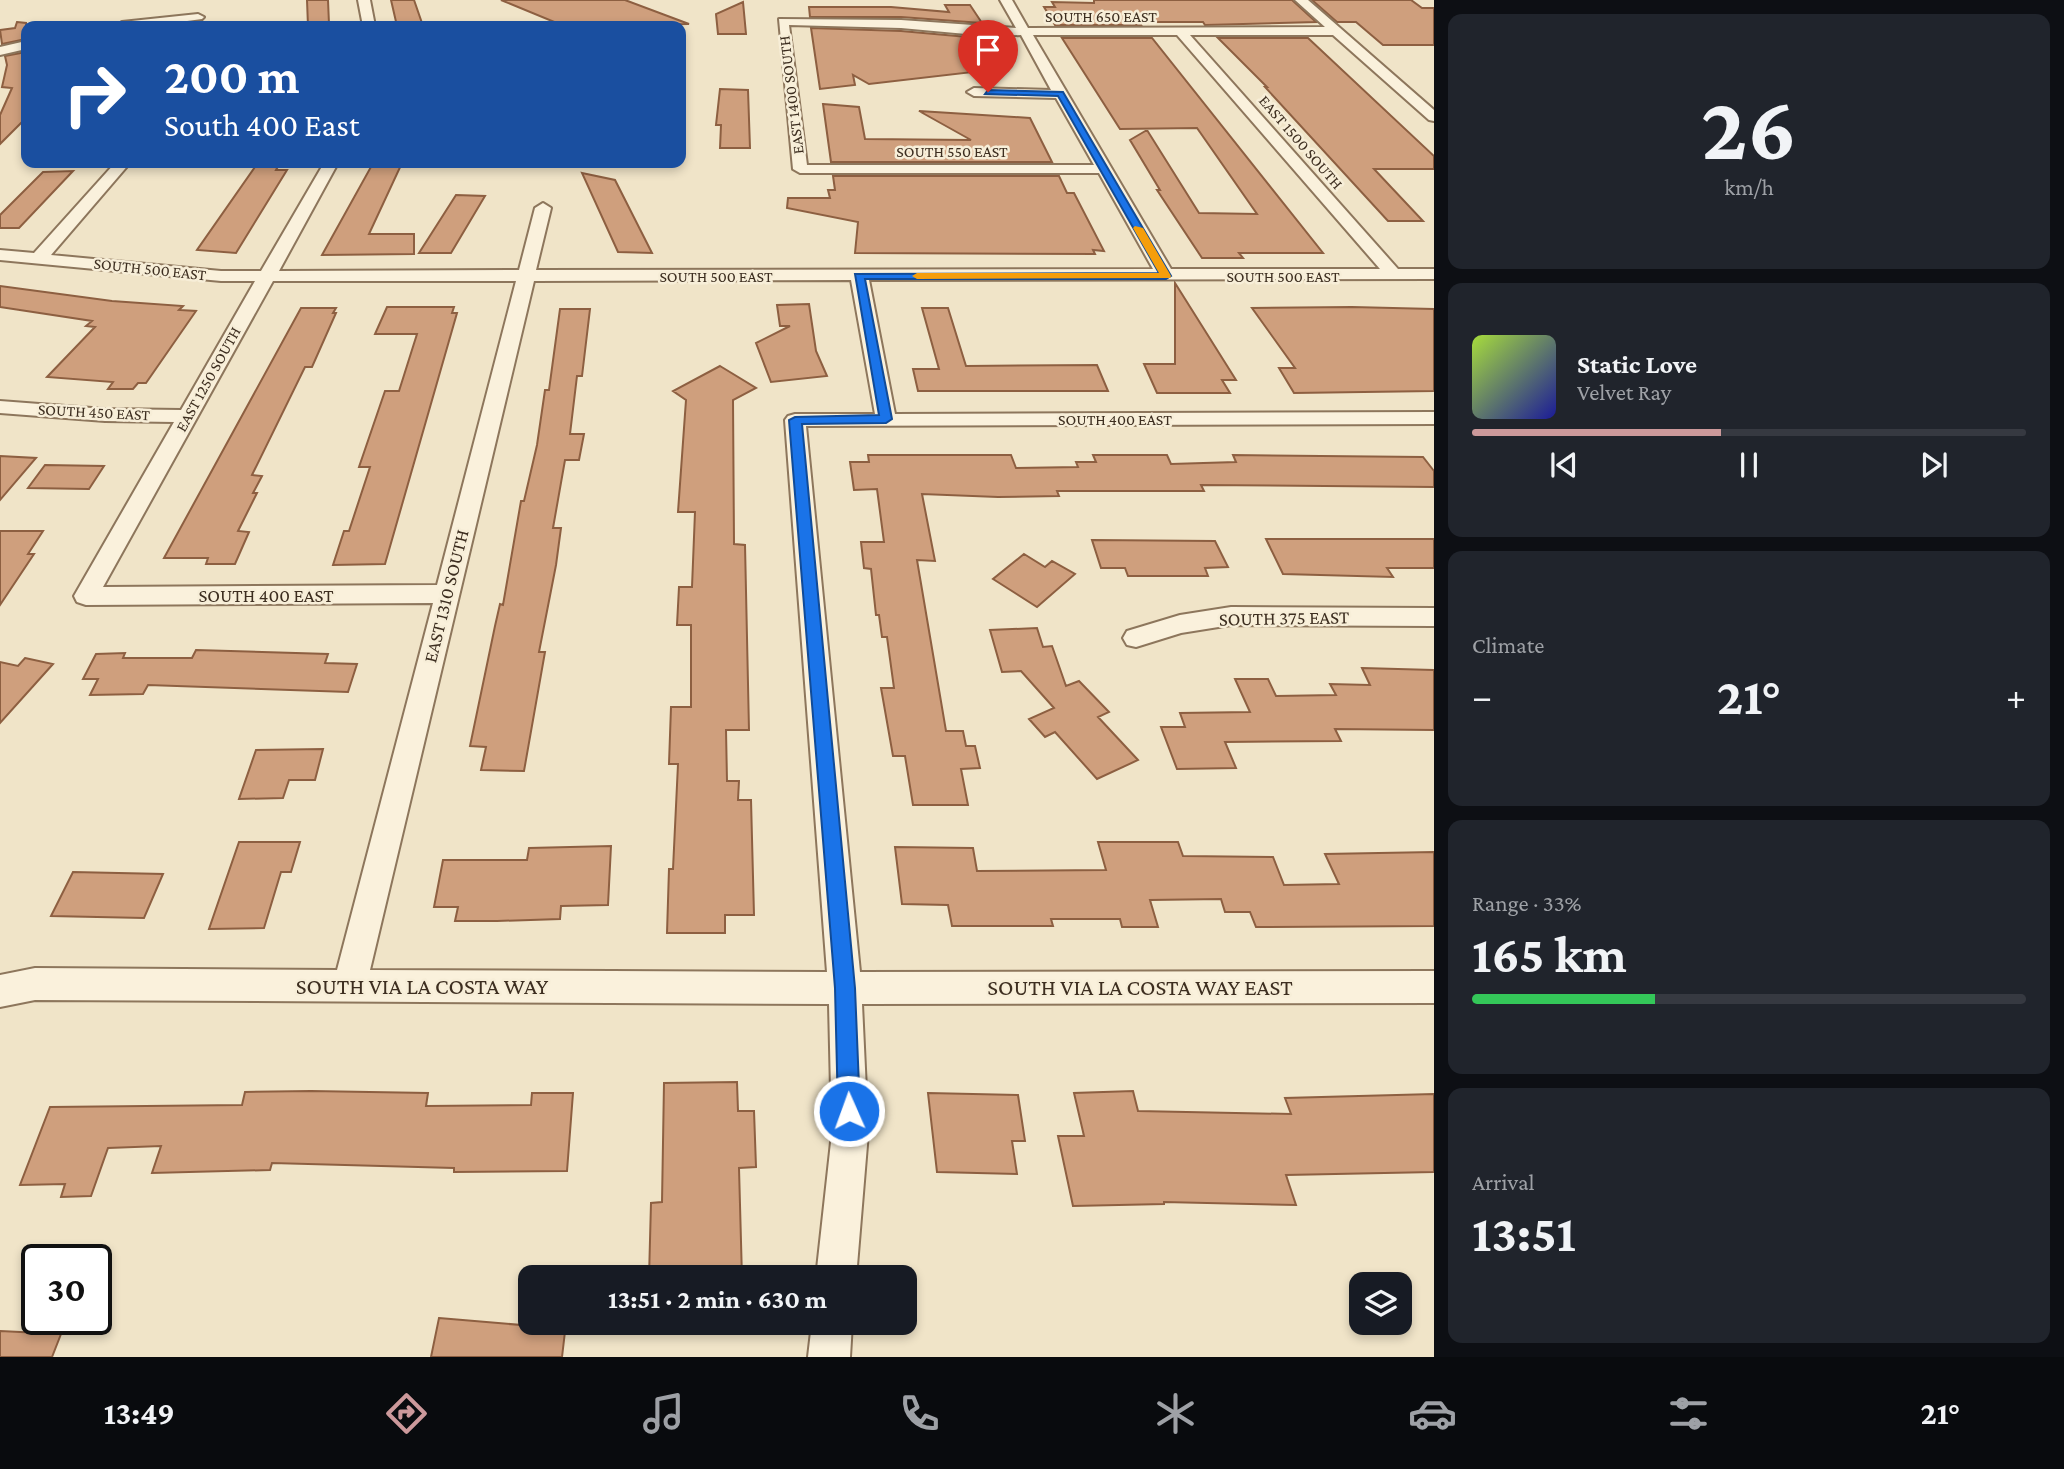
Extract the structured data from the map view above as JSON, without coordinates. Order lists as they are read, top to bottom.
{
  "streets": {
    "street": [
      "SOUTH 650 EAST",
      "EAST 1400 SOUTH",
      "EAST 1500 SOUTH",
      "SOUTH 550 EAST",
      "SOUTH 500 EAST",
      "EAST 1250 SOUTH",
      "SOUTH 450 EAST",
      "SOUTH 400 EAST",
      "EAST 1310 SOUTH",
      "SOUTH 375 EAST",
      "SOUTH VIA LA COSTA WAY",
      "SOUTH VIA LA COSTA WAY EAST"
    ]
  },
  "crossings": [
    ["SOUTH 650 EAST", "EAST 1400 SOUTH"],
    ["SOUTH 650 EAST", "EAST 1500 SOUTH"],
    ["EAST 1400 SOUTH", "SOUTH 550 EAST"],
    ["EAST 1500 SOUTH", "SOUTH 500 EAST"],
    ["SOUTH 500 EAST", "EAST 1250 SOUTH"],
    ["SOUTH 500 EAST", "EAST 1310 SOUTH"],
    ["EAST 1250 SOUTH", "SOUTH 450 EAST"],
    ["EAST 1250 SOUTH", "SOUTH 400 EAST"],
    ["SOUTH 400 EAST", "EAST 1310 SOUTH"],
    ["EAST 1310 SOUTH", "SOUTH VIA LA COSTA WAY"],
    ["SOUTH VIA LA COSTA WAY", "SOUTH VIA LA COSTA WAY EAST"]
  ],
  "page": {
    "tile": [
      ["26", "km/h"],
      "Climate",
      ["Range · 33%", "165 km"],
      ["Arrival", "13:51"]
    ],
    "turn": ["200 m", "South 400 East"],
    "song": ["Static Love", "Velvet Ray"],
    "heat": ["−", "21°", "+"],
    "limit": "30",
    "trip": "13:51 · 2 min · 630 m",
    "tabs": ["13:49", "21°"]
  }
}
